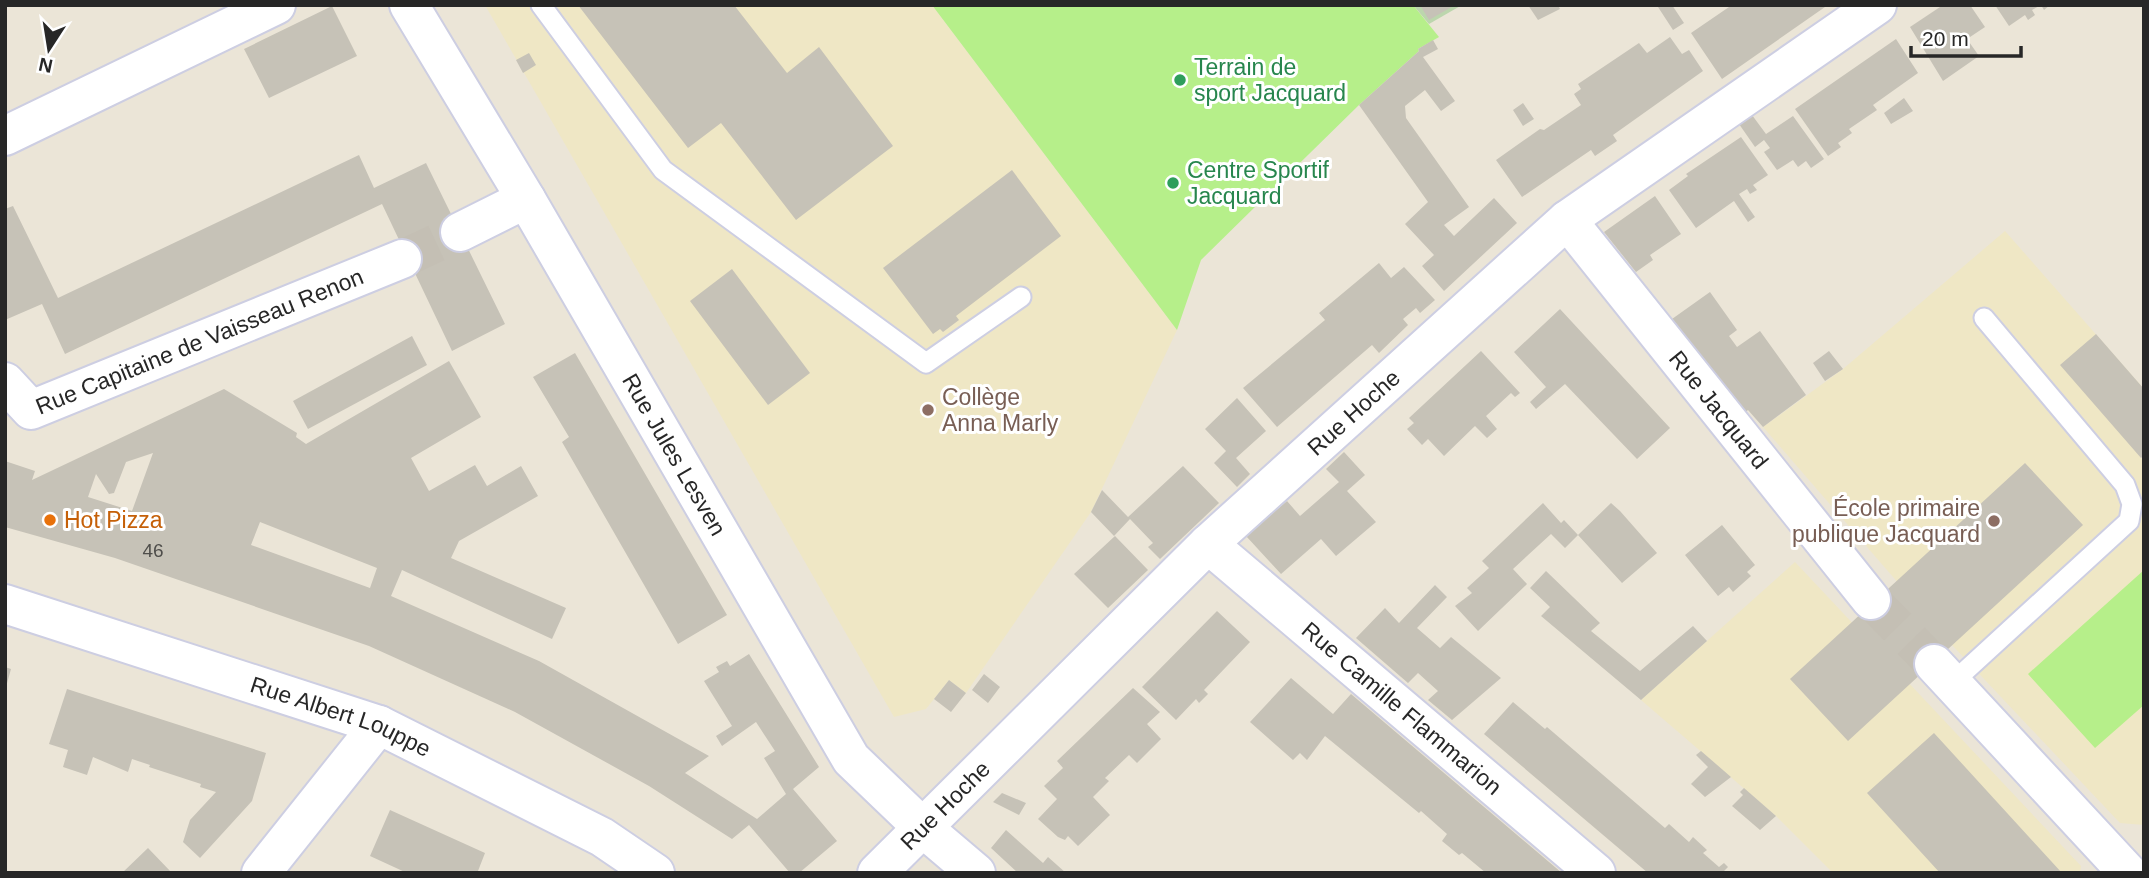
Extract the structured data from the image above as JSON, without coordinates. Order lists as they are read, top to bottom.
{
  "streets": {
    "street": [
      "Rue Capitaine de Vaisseau Renon",
      "Rue Jacquard",
      "Rue Hoche",
      "Rue Jules Lesven",
      "Rue Camille Flammarion",
      "Rue Albert Louppe"
    ]
  },
  "crossings": [
    ["Rue Jacquard", "Rue Hoche"],
    ["Rue Hoche", "Rue Jules Lesven"],
    ["Rue Hoche", "Rue Camille Flammarion"]
  ],
  "places": [
    "Terrain de sport Jacquard",
    "Centre Sportif Jacquard",
    "Collège Anna Marly",
    "Hot Pizza",
    "École primaire publique Jacquard"
  ],
  "house_numbers": ["46"],
  "scale_bar": "20 m",
  "north": "bottom"
}
